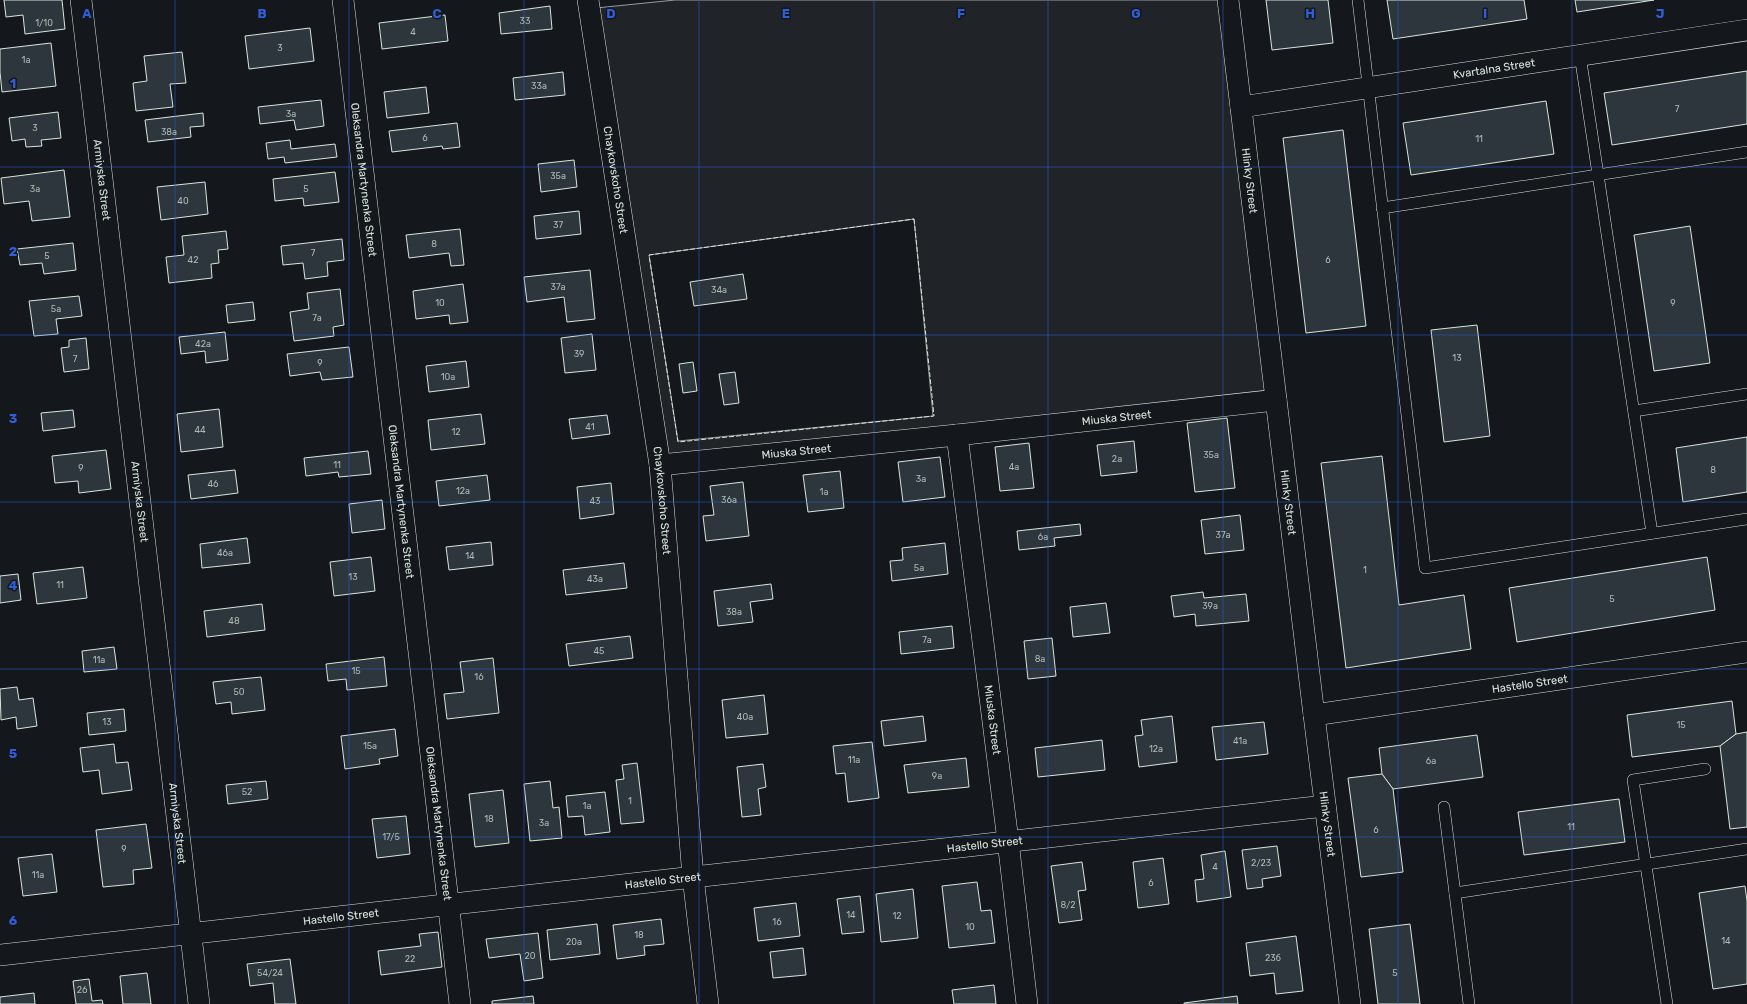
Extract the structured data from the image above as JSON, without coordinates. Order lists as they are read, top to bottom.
{
  "streets": {
    "street": [
      "Kvartalna Street",
      "Armiyska Street",
      "Oleksandra Martynenka Street",
      "Chaykovskoho Street",
      "Hlinky Street",
      "Miuska Street",
      "Hastello Street"
    ]
  },
  "crossings": [
    ["Kvartalna Street", "Hlinky Street"],
    ["Armiyska Street", "Hastello Street"],
    ["Oleksandra Martynenka Street", "Hastello Street"],
    ["Chaykovskoho Street", "Miuska Street"],
    ["Chaykovskoho Street", "Hastello Street"],
    ["Hlinky Street", "Miuska Street"],
    ["Hlinky Street", "Hastello Street"],
    ["Miuska Street", "Hastello Street"]
  ],
  "house_numbers": [
    "33",
    "1/10",
    "4",
    "3",
    "1а",
    "33а",
    "7",
    "3а",
    "3",
    "38а",
    "6",
    "11",
    "35а",
    "3а",
    "5",
    "40",
    "37",
    "8",
    "7",
    "5",
    "42",
    "6",
    "37а",
    "34а",
    "10",
    "9",
    "5а",
    "7а",
    "42а",
    "39",
    "13",
    "7",
    "9",
    "10а",
    "41",
    "44",
    "12",
    "35а",
    "2а",
    "11",
    "4а",
    "9",
    "8",
    "3а",
    "46",
    "12а",
    "1а",
    "36а",
    "43",
    "37а",
    "6а",
    "46а",
    "14",
    "5а",
    "1",
    "13",
    "43а",
    "11",
    "5",
    "39а",
    "38а",
    "48",
    "7а",
    "45",
    "8а",
    "11а",
    "15",
    "16",
    "50",
    "40а",
    "13",
    "15",
    "41а",
    "15а",
    "12а",
    "11а",
    "6а",
    "9а",
    "52",
    "1",
    "1а",
    "18",
    "3а",
    "11",
    "6",
    "17/5",
    "9",
    "2/23",
    "4",
    "11а",
    "6",
    "8/2",
    "14",
    "12",
    "16",
    "10",
    "18",
    "14",
    "20а",
    "20",
    "23б",
    "22",
    "54/24",
    "5",
    "26"
  ],
  "grid": {
    "columns": [
      "A",
      "B",
      "C",
      "D",
      "E",
      "F",
      "G",
      "H",
      "I",
      "J"
    ],
    "rows": [
      "1",
      "2",
      "3",
      "4",
      "5",
      "6"
    ]
  }
}
